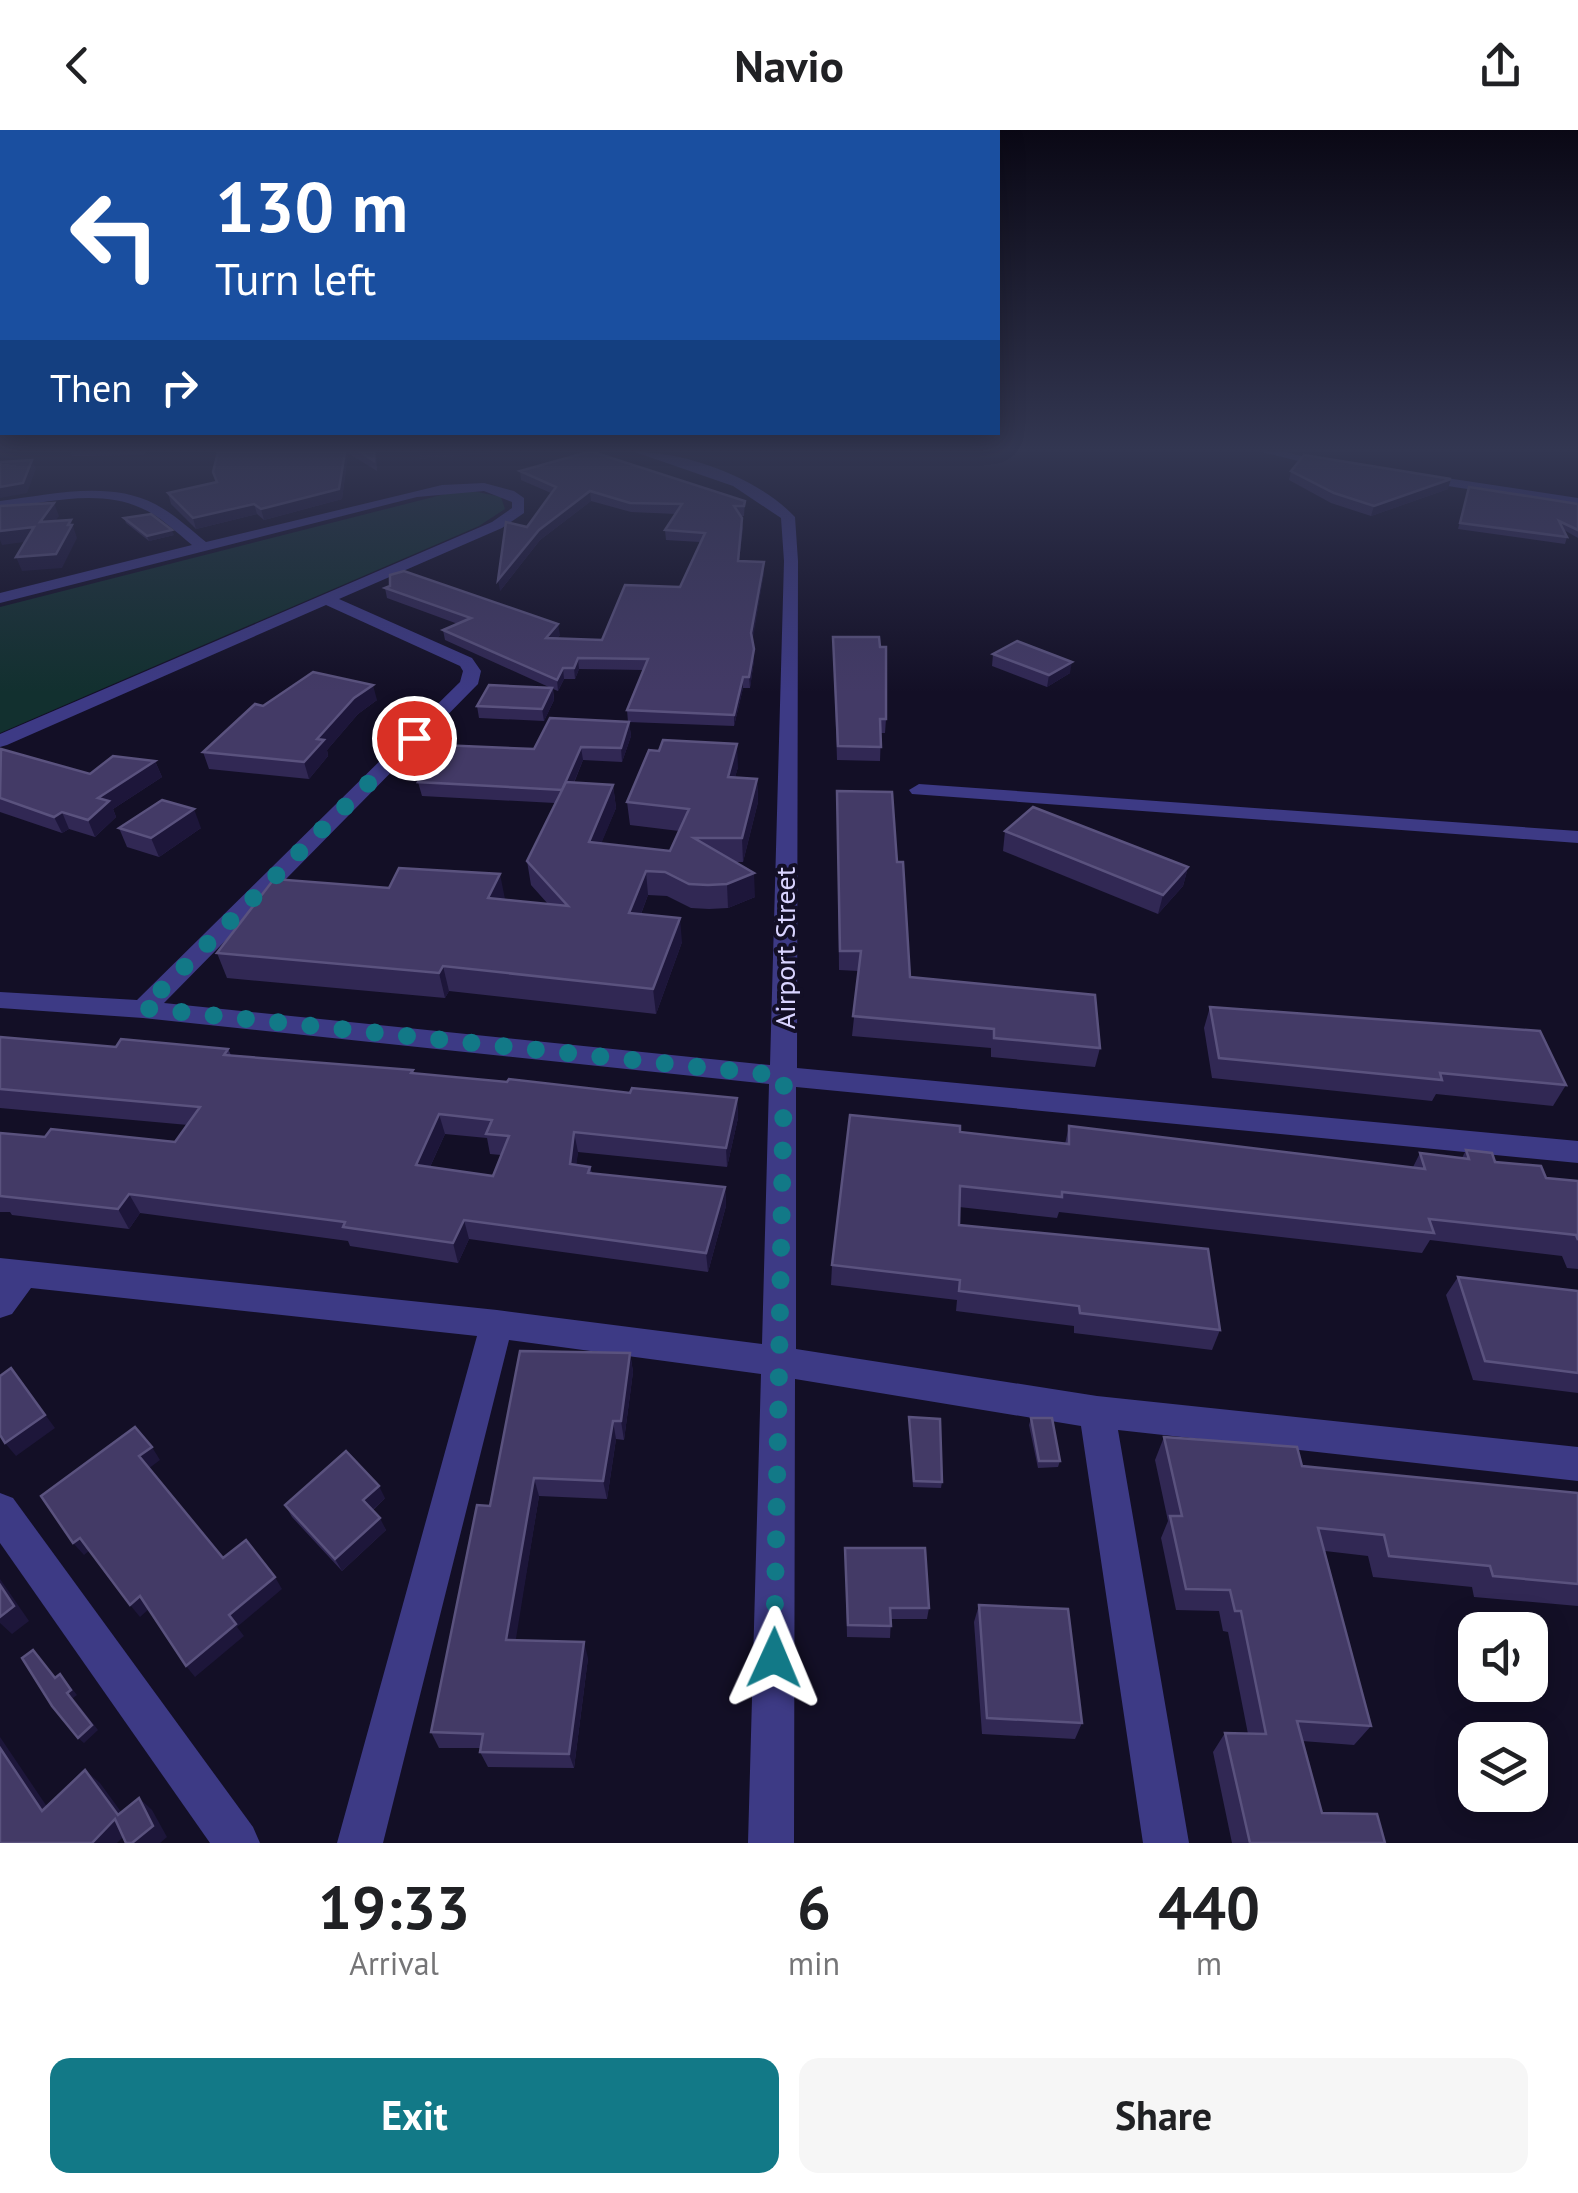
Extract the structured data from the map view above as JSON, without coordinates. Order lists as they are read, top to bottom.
{
  "streets": {
    "street": ["Airport Street"]
  },
  "page": {
    "header": "Navio",
    "turn": ["130 m", "Turn left"],
    "then": "Then",
    "eta": [
      "19:33",
      "Arrival",
      "6",
      "min",
      "440",
      "m"
    ],
    "buttons": ["Exit", "Share"]
  }
}
